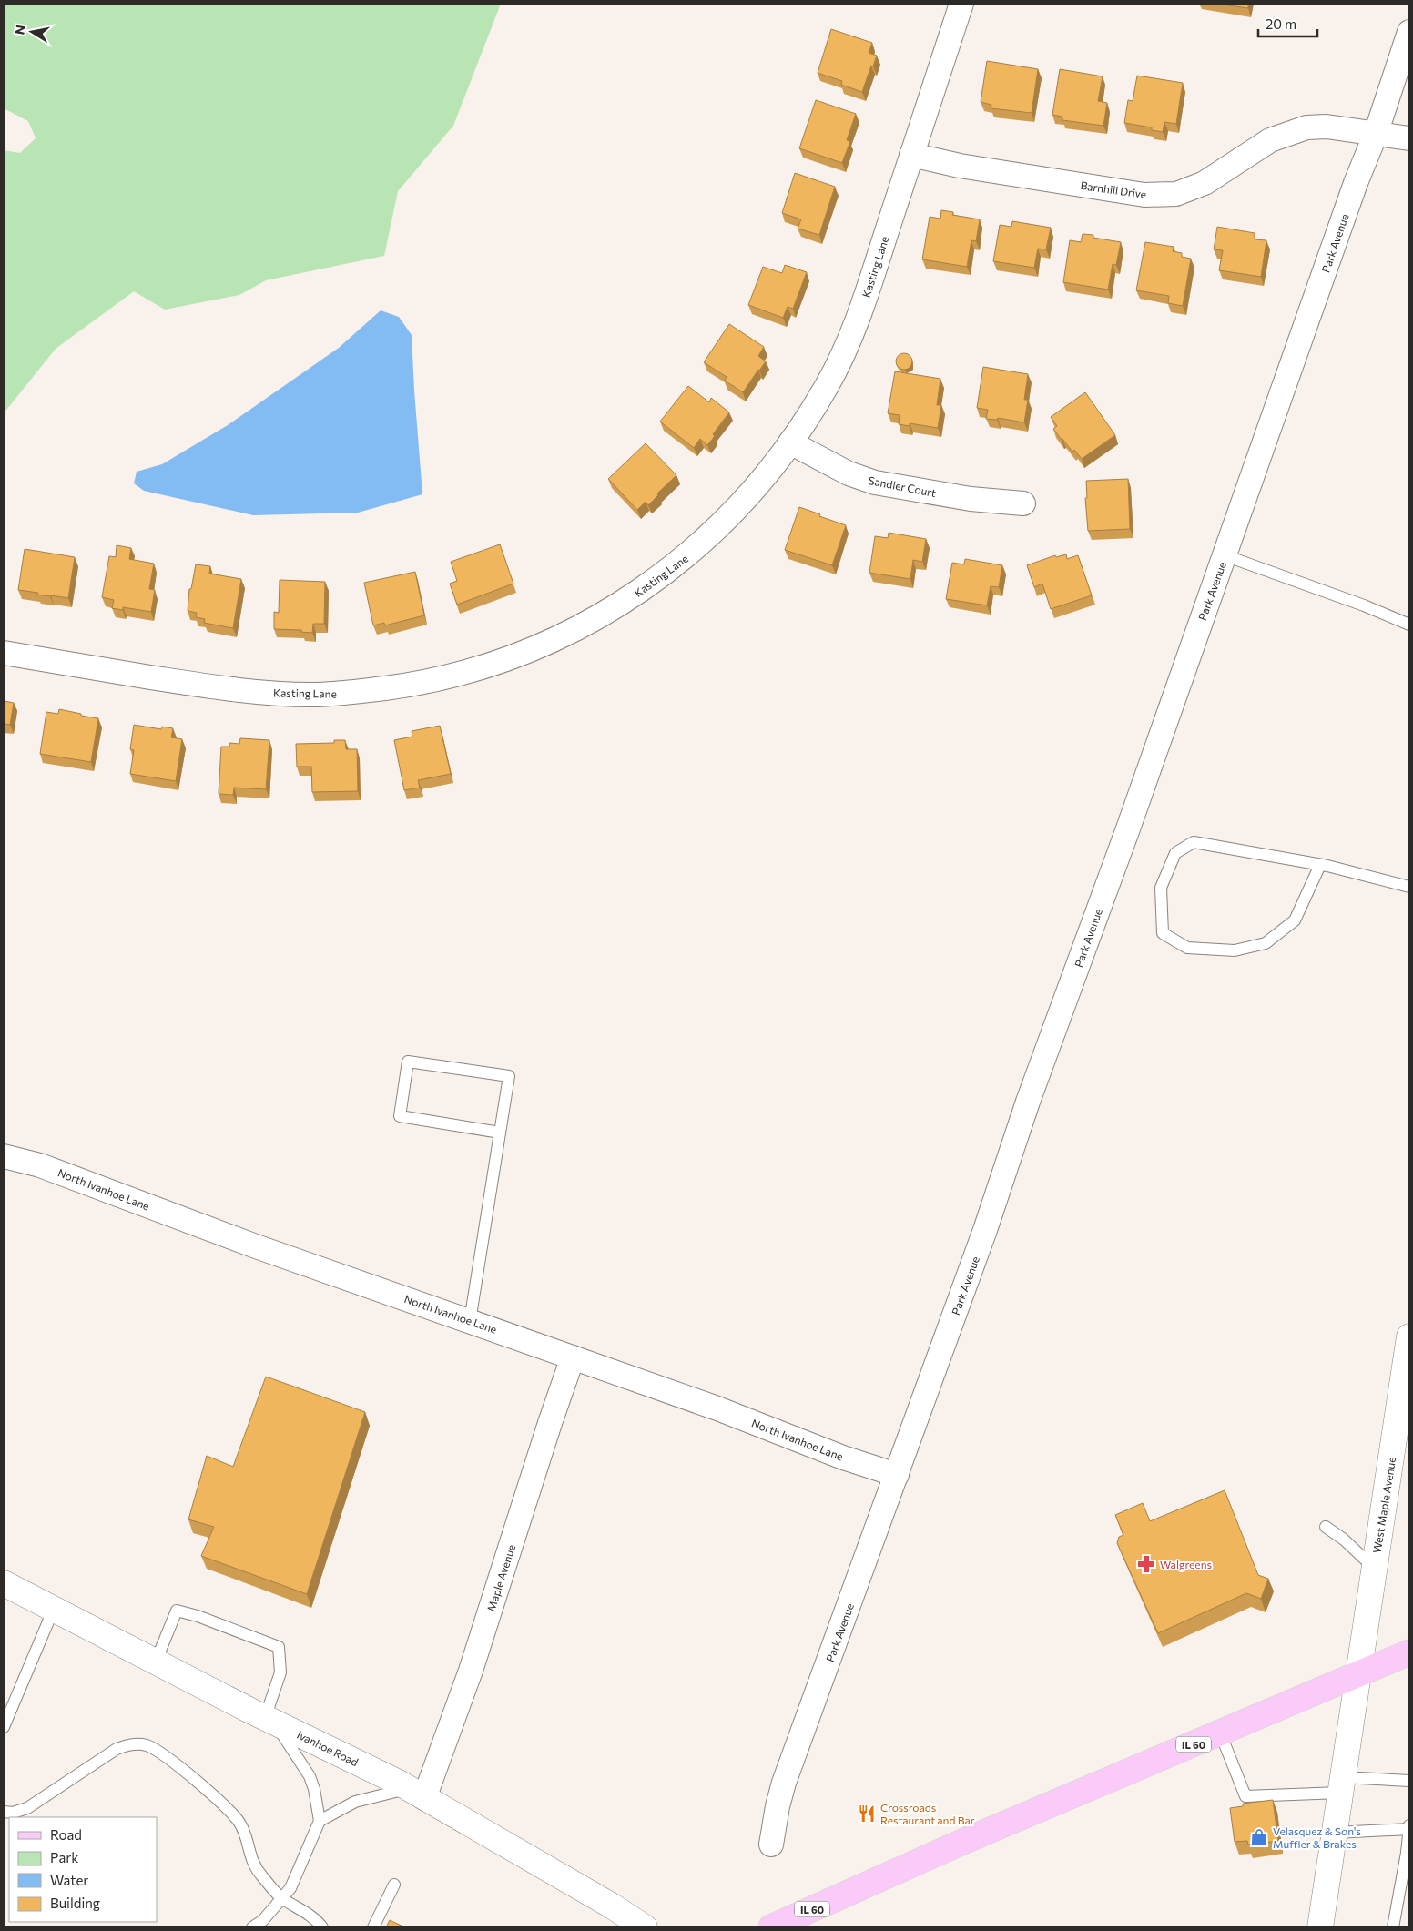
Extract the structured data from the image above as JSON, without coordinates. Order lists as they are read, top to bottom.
{
  "streets": {
    "main road": ["West Maple Avenue", "IL 60", "Ivanhoe Road"],
    "street": [
      "Barnhill Drive",
      "Park Avenue",
      "Kasting Lane",
      "Sandler Court",
      "North Ivanhoe Lane",
      "Maple Avenue"
    ]
  },
  "crossings": [
    ["Barnhill Drive", "Park Avenue"],
    ["Barnhill Drive", "Kasting Lane"],
    ["Park Avenue", "North Ivanhoe Lane"],
    ["Kasting Lane", "Sandler Court"],
    ["North Ivanhoe Lane", "Maple Avenue"],
    ["West Maple Avenue", "IL 60"],
    ["Maple Avenue", "Ivanhoe Road"]
  ],
  "places": {
    "pharmacy": ["Walgreens"],
    "restaurant": ["Crossroads Restaurant and Bar"],
    "shop": ["Velasquez & Son's Muffler & Brakes"]
  },
  "legend": [
    "Road",
    "Park",
    "Water",
    "Building"
  ],
  "scale_bar": "20 m",
  "north": "left"
}
